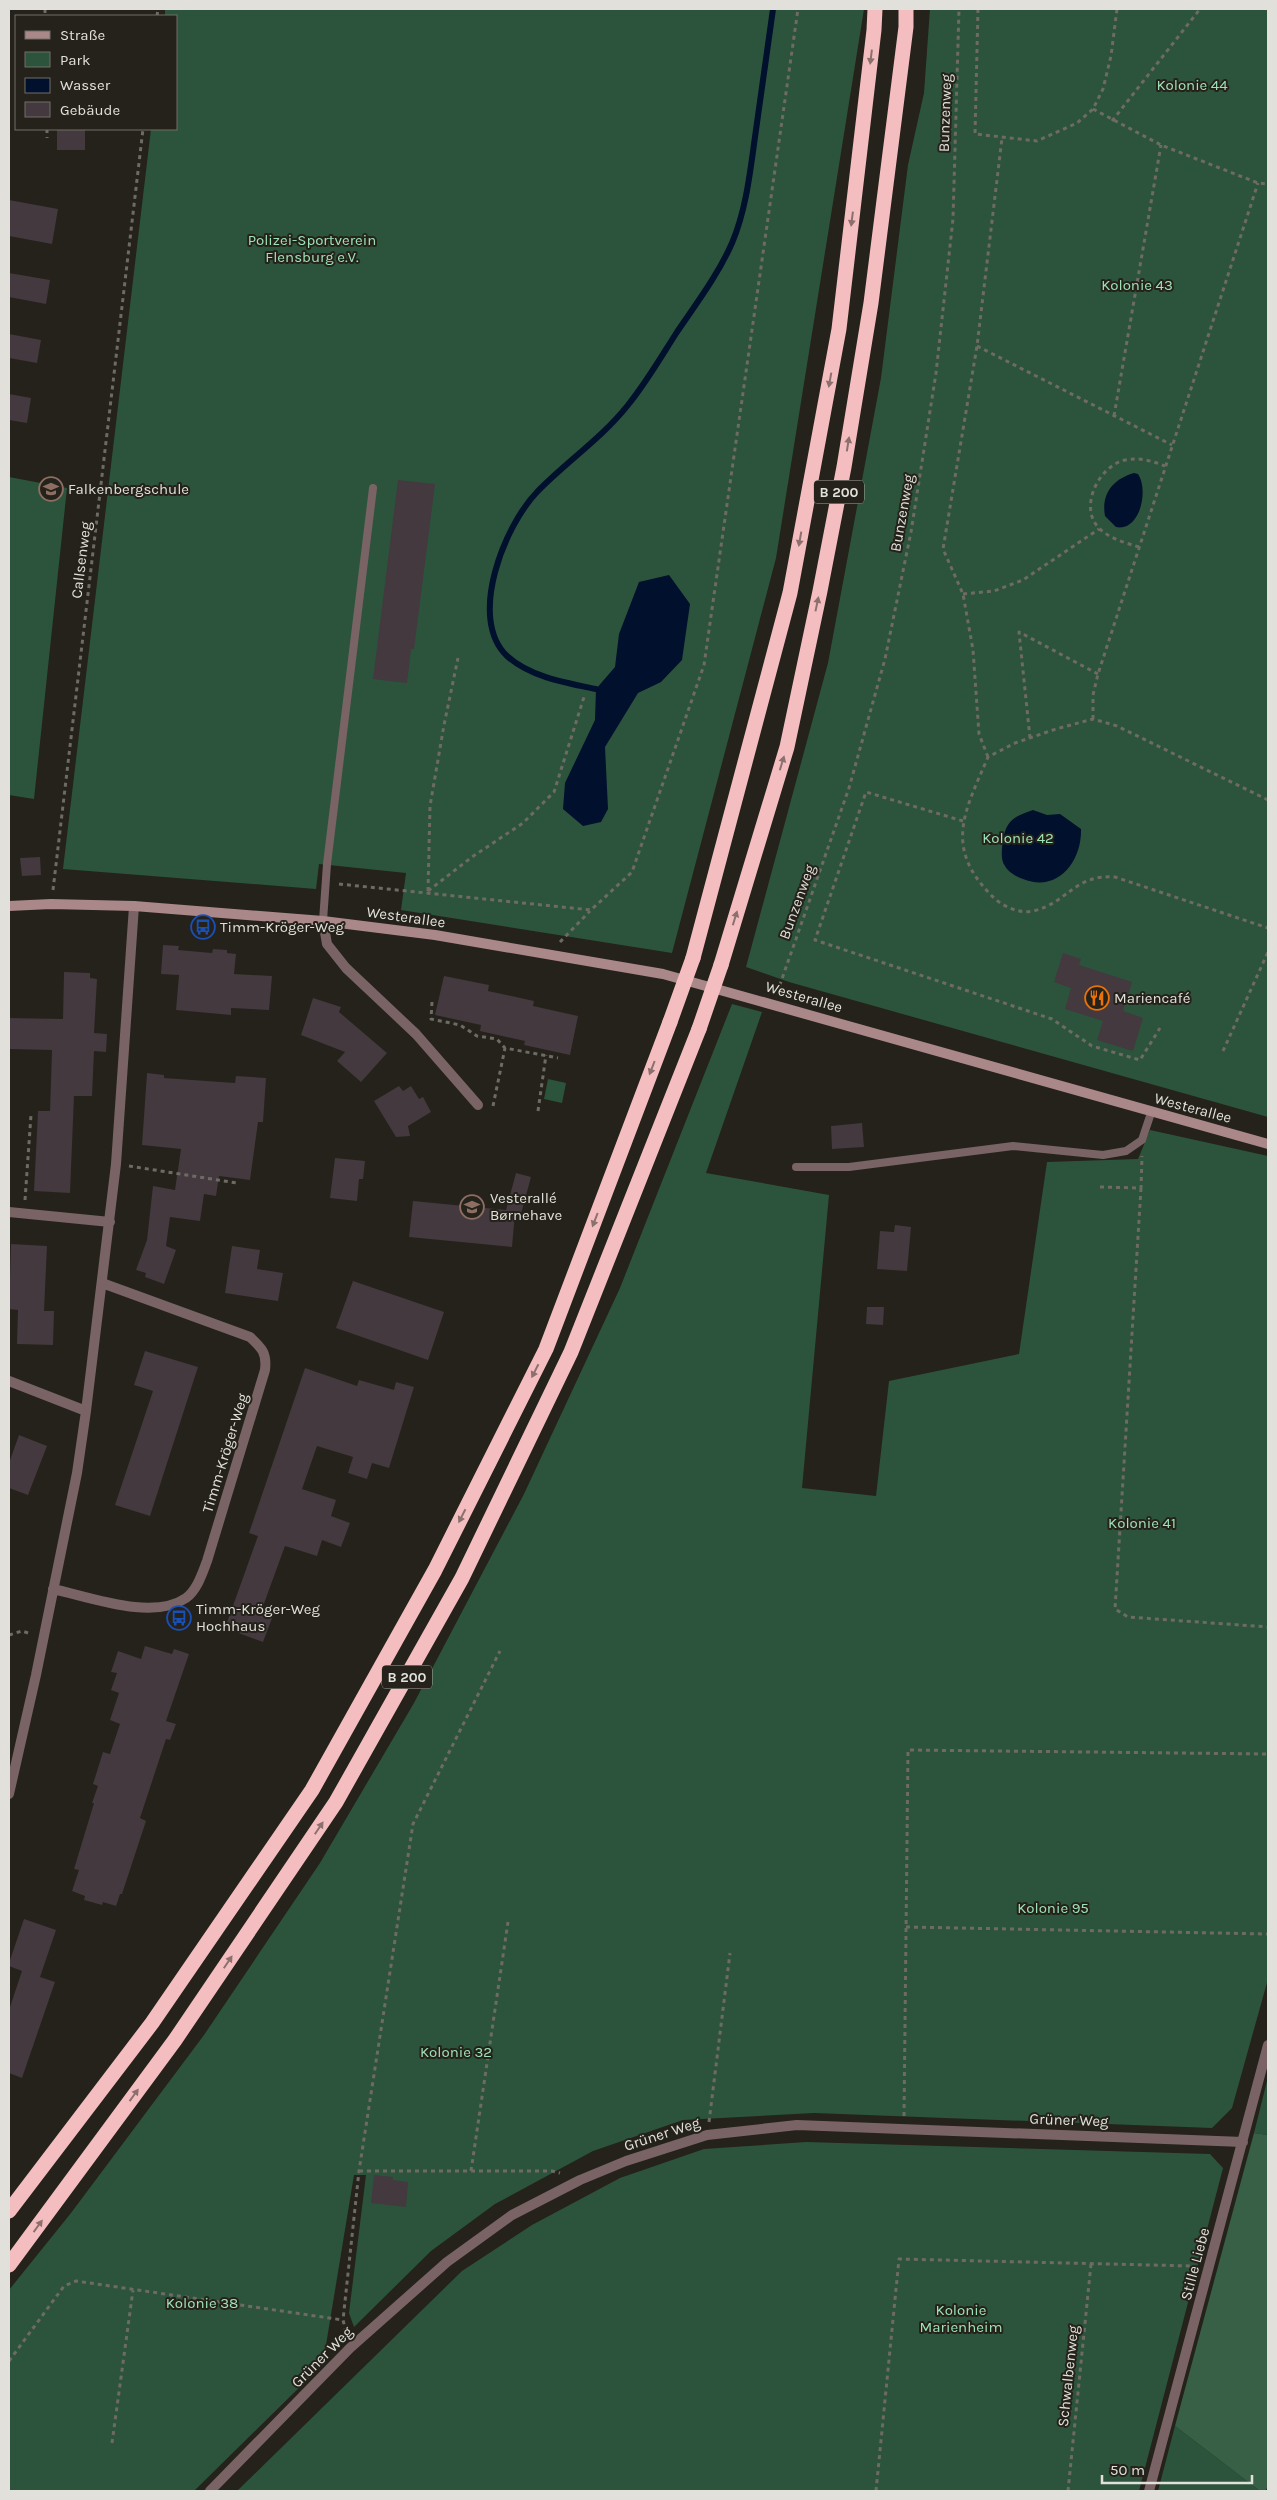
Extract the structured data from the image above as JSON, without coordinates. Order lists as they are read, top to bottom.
{
  "streets": {
    "highway": ["B 200"],
    "street": [
      "Westerallee",
      "Timm-Kröger-Weg",
      "Grüner Weg",
      "Stille Liebe"
    ],
    "path": ["Bunzenweg", "Callsenweg", "Schwalbenweg"]
  },
  "crossings": [
    ["Bunzenweg", "Westerallee"],
    ["Callsenweg", "Westerallee"],
    ["Grüner Weg", "Stille Liebe"]
  ],
  "parks": [
    "Kolonie 44",
    "Polizei-Sportverein Flensburg e.V.",
    "Kolonie 43",
    "Kolonie 42",
    "Kolonie 41",
    "Kolonie 95",
    "Kolonie 32",
    "Kolonie 38",
    "Kolonie Marienheim"
  ],
  "places": {
    "school or university": ["Falkenbergschule", "Vesterallé Børnehave"],
    "bus stop": ["Timm-Kröger-Weg", "Timm-Kröger-Weg Hochhaus"],
    "restaurant": ["Mariencafé"]
  },
  "legend": [
    "Straße",
    "Park",
    "Wasser",
    "Gebäude"
  ],
  "scale_bar": "50 m"
}
